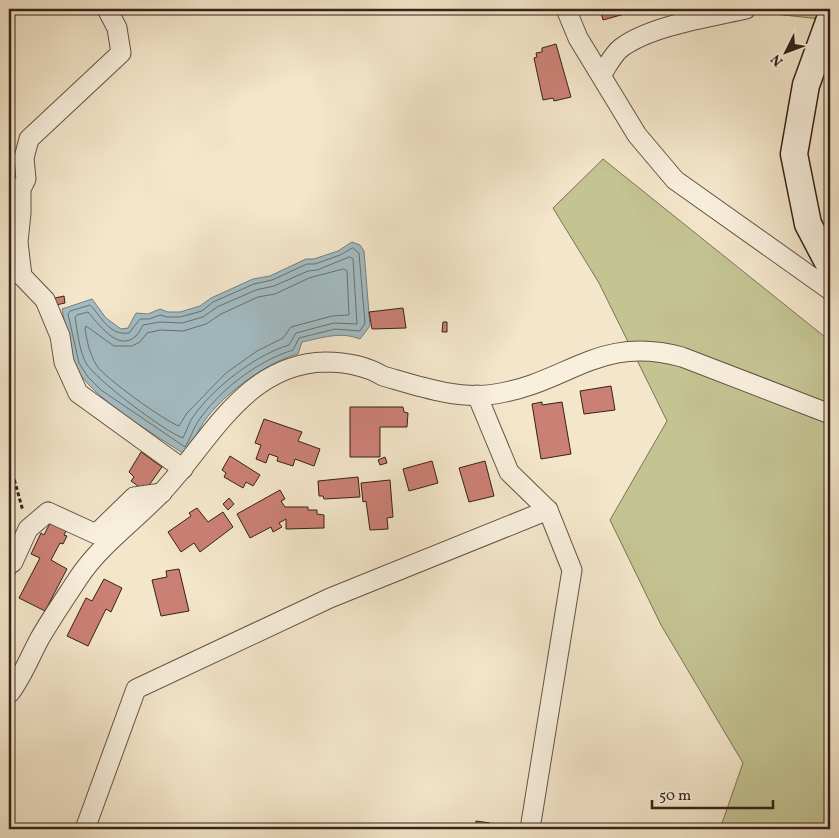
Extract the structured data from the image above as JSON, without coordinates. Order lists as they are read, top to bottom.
{
  "scale_bar": "50 m",
  "north": "bottom left"
}
